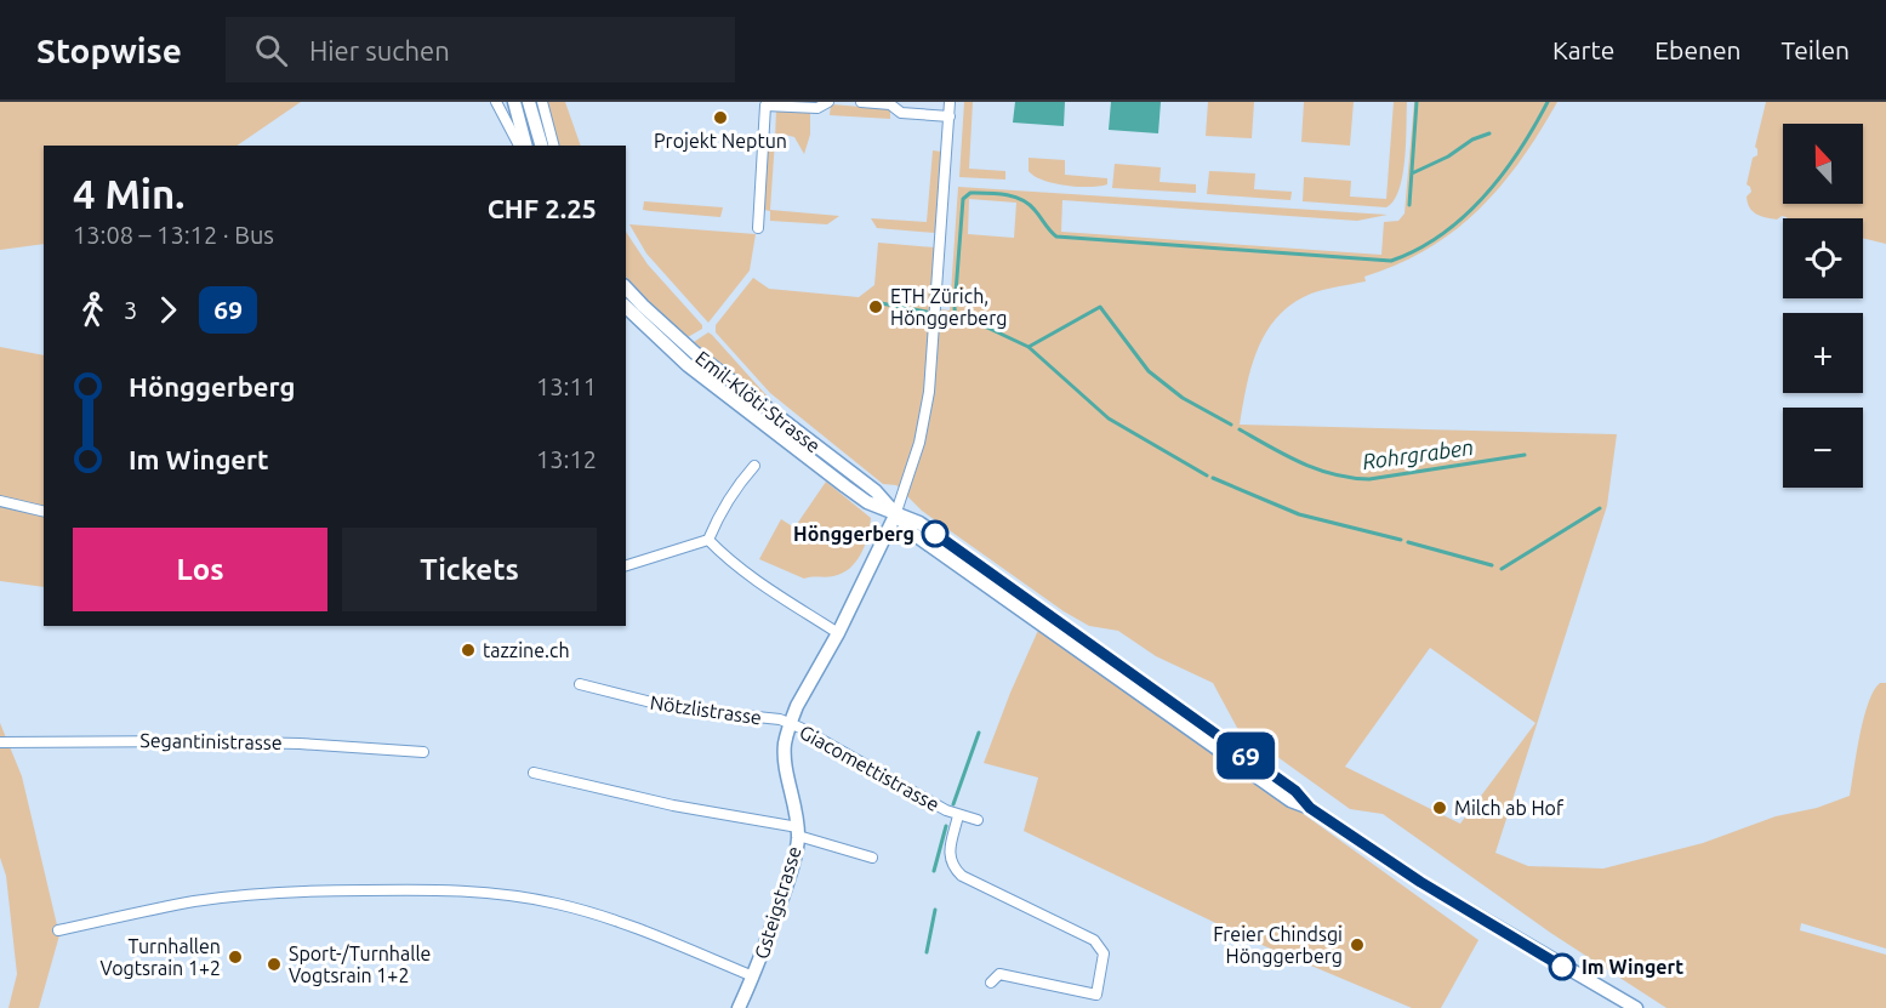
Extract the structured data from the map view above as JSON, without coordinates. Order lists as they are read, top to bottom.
{
  "streets": {
    "street": [
      "Emil-Klöti-Strasse",
      "Nötzlistrasse",
      "Segantinistrasse",
      "Giacomettistrasse",
      "Gsteigstrasse"
    ]
  },
  "crossings": [
    ["Emil-Klöti-Strasse", "Gsteigstrasse"],
    ["Nötzlistrasse", "Giacomettistrasse"],
    ["Nötzlistrasse", "Gsteigstrasse"],
    ["Giacomettistrasse", "Gsteigstrasse"]
  ],
  "water": ["Rohrgraben"],
  "places": [
    "Projekt Neptun",
    "ETH Zürich, Hönggerberg",
    "Hönggerberg",
    "tazzine.ch",
    "Milch ab Hof",
    "Freier Chindsgi Hönggerberg",
    "Turnhallen Vogtsrain 1+2",
    "Sport-/Turnhalle Vogtsrain 1+2",
    "Im Wingert"
  ],
  "lines": ["bus line 69"],
  "north": "top",
  "page": {
    "header": "Stopwise",
    "search": "Hier suchen",
    "nav": ["Karte", "Ebenen", "Teilen"],
    "on_map": "69",
    "map_buttons": ["+", "−"],
    "heading": ["4 Min.", "13:08 – 13:12 · Bus", "CHF 2.25"],
    "legs": ["3", "69"],
    "list": [
      {
        "name": "Hönggerberg",
        "value": "13:11"
      },
      {
        "name": "Im Wingert",
        "value": "13:12"
      }
    ],
    "buttons": ["Los", "Tickets"]
  }
}
